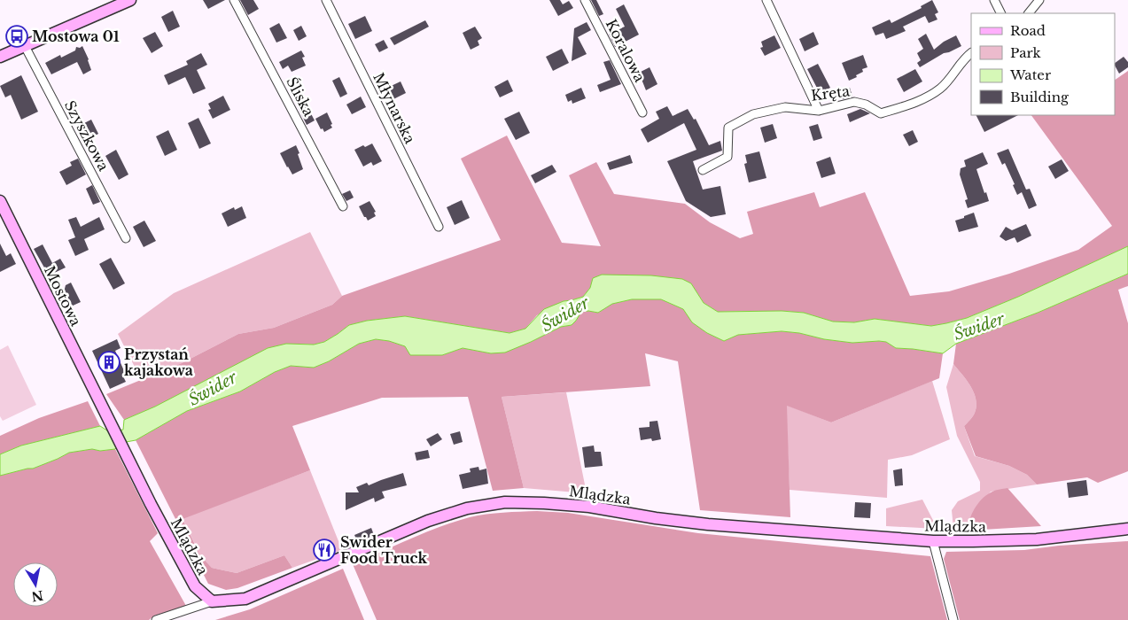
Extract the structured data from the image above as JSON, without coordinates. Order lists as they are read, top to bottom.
{
  "streets": {
    "street": [
      "Koralowa",
      "Kręta",
      "Śliska",
      "Młynarska",
      "Szyszkowa",
      "Mostowa",
      "Mlądzka"
    ]
  },
  "crossings": [
    ["Mostowa", "Mlądzka"]
  ],
  "water": ["Świder"],
  "places": {
    "bus stop": ["Mostowa 01"],
    "building": ["Przystań kajakowa"],
    "restaurant": ["Swider Food Truck"]
  },
  "legend": [
    "Road",
    "Park",
    "Water",
    "Building"
  ],
  "north": "bottom"
}
